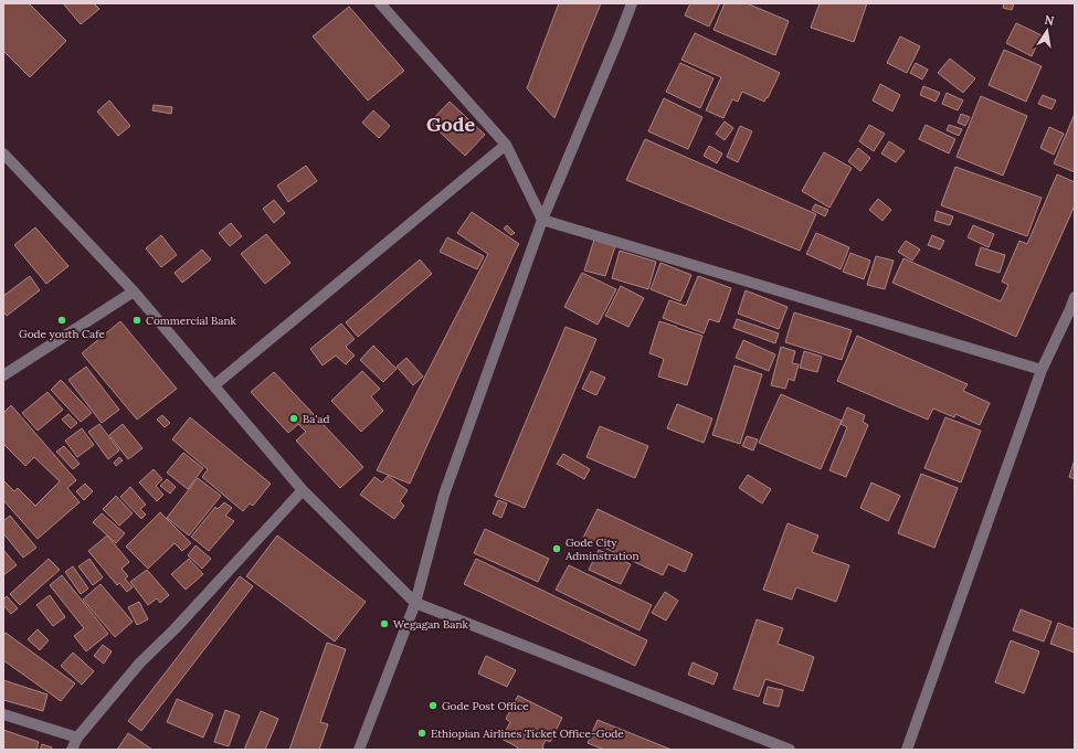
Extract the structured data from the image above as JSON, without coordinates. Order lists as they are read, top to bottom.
{
  "districts": ["Gode"],
  "places": [
    "Gode youth Cafe",
    "Commercial Bank",
    "Ba'ad",
    "Gode City Adminstration",
    "Wegagan Bank",
    "Gode Post Office",
    "Ethiopian Airlines Ticket Office-Gode"
  ],
  "north": "top"
}
